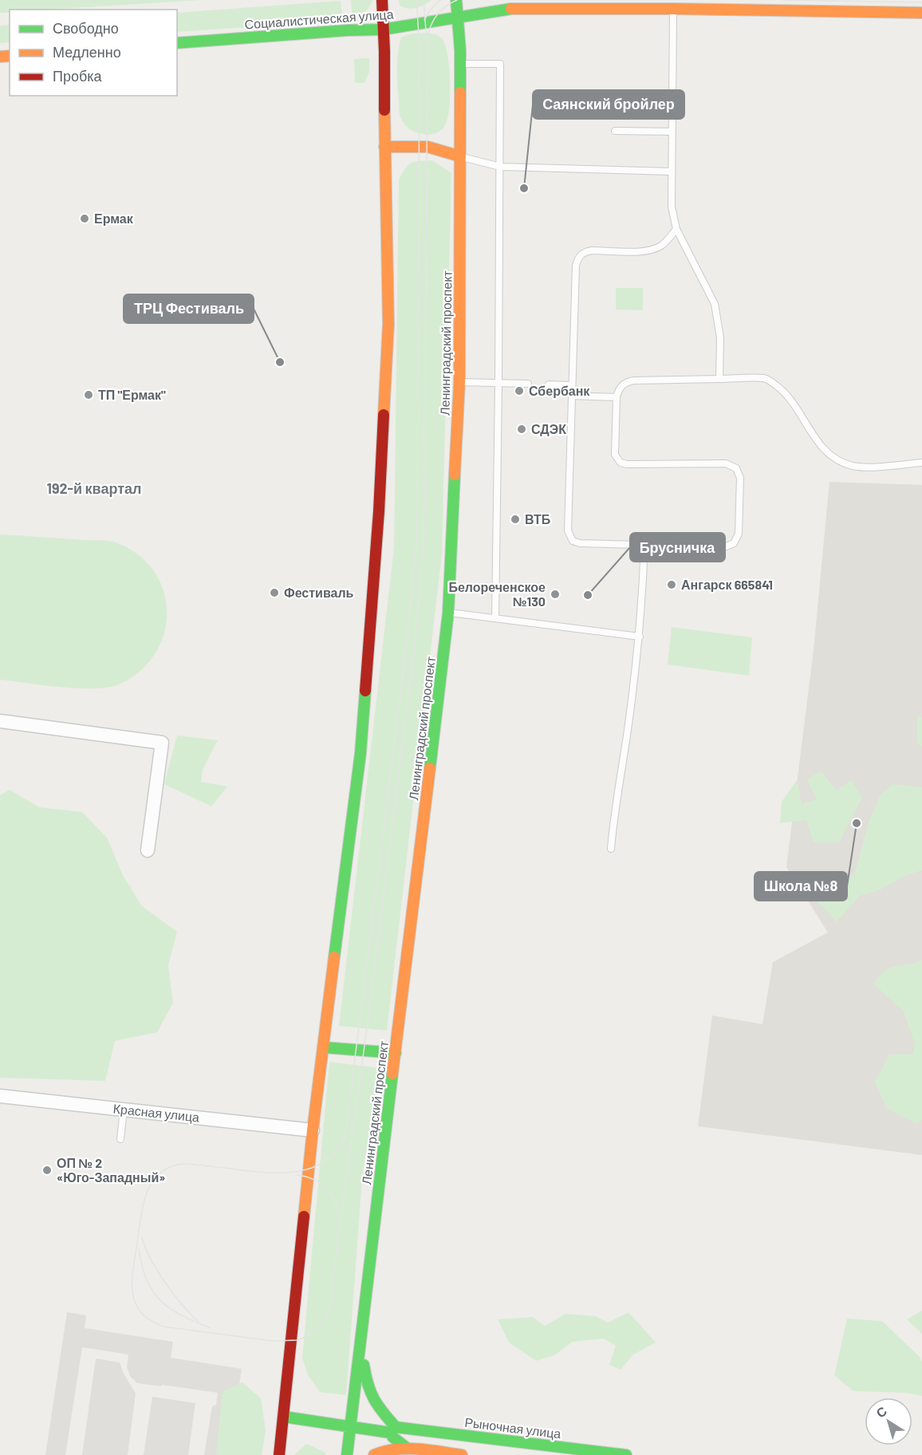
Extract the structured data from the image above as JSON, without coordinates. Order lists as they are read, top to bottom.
{
  "streets": {
    "main road": ["Социалистическая улица", "Ленинградский проспект", "Рыночная улица"],
    "street": ["Красная улица"]
  },
  "crossings": [
    ["Социалистическая улица", "Ленинградский проспект"],
    ["Ленинградский проспект", "Рыночная улица"]
  ],
  "districts": ["192-й квартал"],
  "places": [
    "Саянский бройлер",
    "Ермак",
    "ТРЦ Фестиваль",
    "Сбербанк",
    "ТП \"Ермак\"",
    "СДЭК",
    "ВТБ",
    "Ангарск 665841",
    "Фестиваль",
    "Белореченское №130",
    "Брусничка",
    "Школа №8",
    "ОП № 2 «Юго-Западный»"
  ],
  "legend": ["Свободно", "Медленно", "Пробка"],
  "north": "top left"
}
